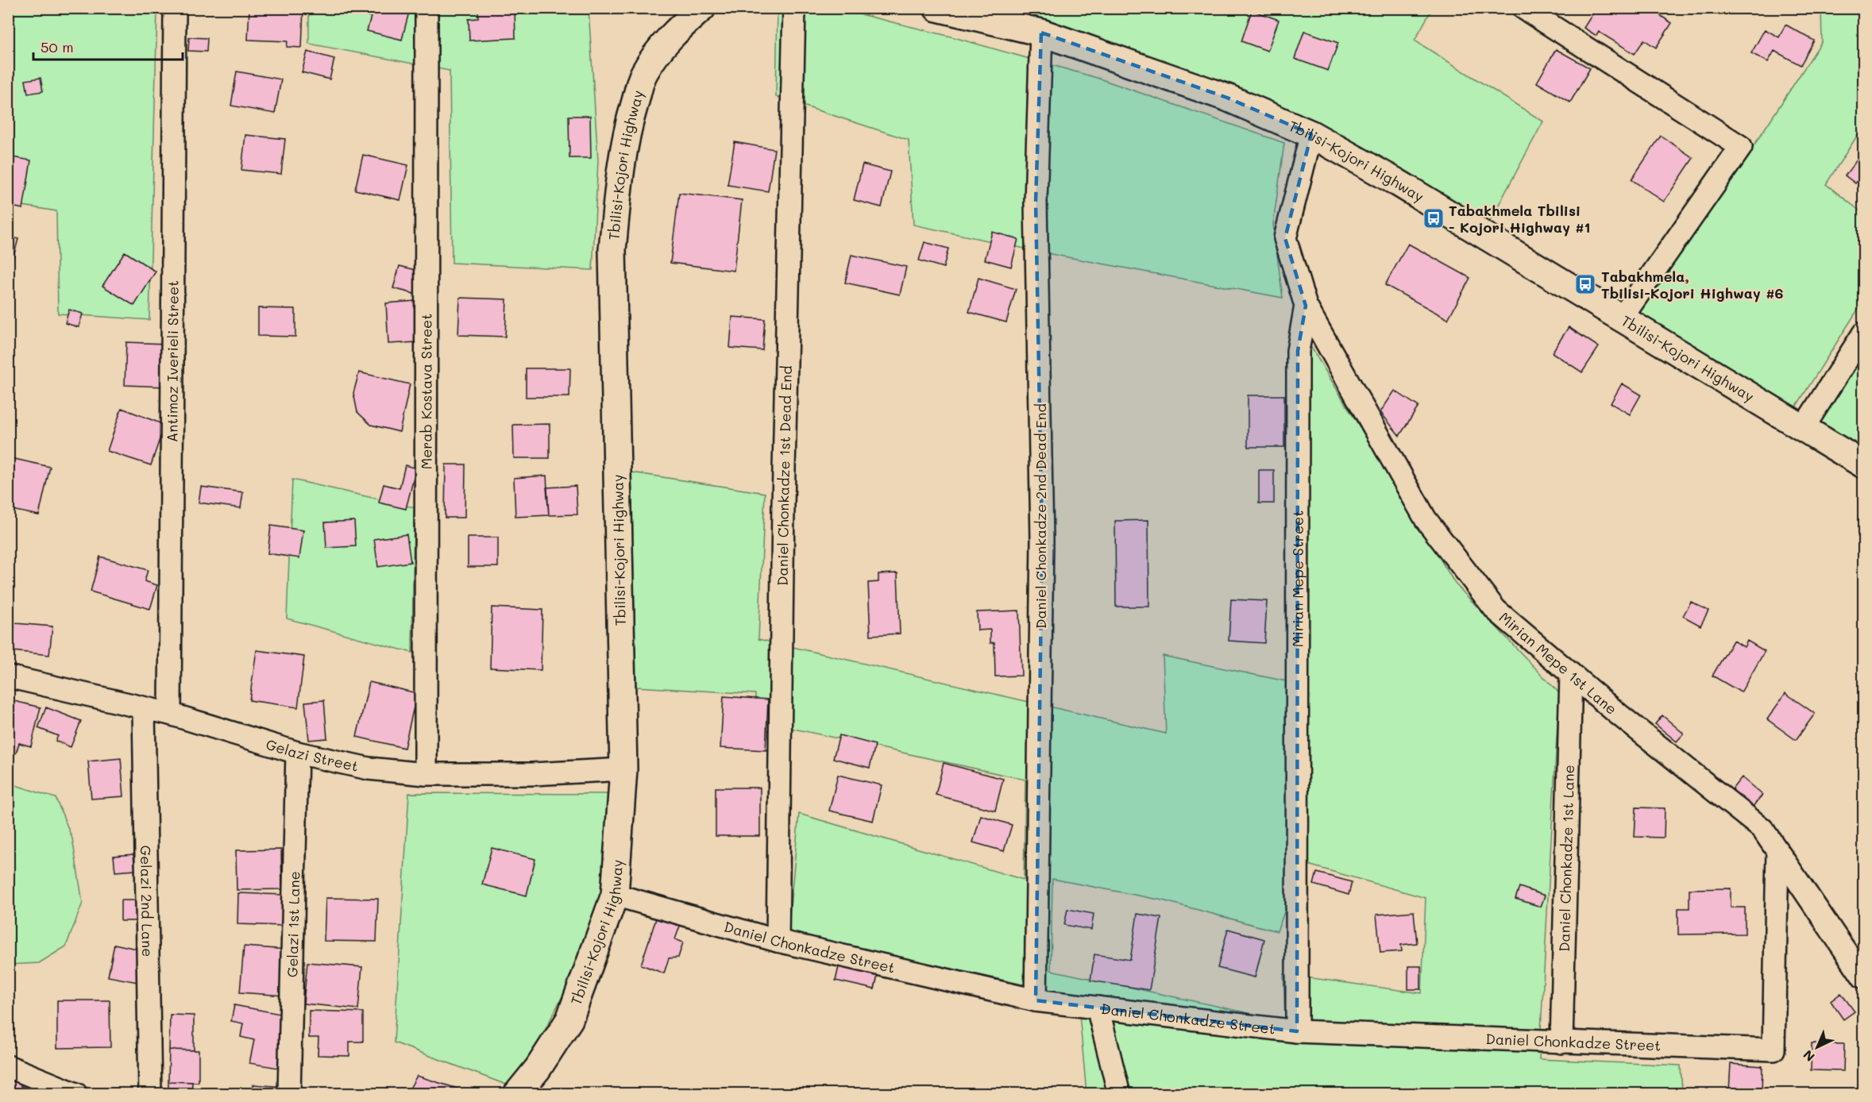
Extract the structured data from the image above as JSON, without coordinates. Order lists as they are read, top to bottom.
{
  "streets": {
    "main road": ["Tbilisi-Kojori Highway"],
    "street": [
      "Antimoz Iverieli Street",
      "Merab Kostava Street",
      "Daniel Chonkadze 1st Dead End",
      "Daniel Chonkadze 2nd Dead End",
      "Mirian Mepe Street",
      "Mirian Mepe 1st Lane",
      "Gelazi Street",
      "Daniel Chonkadze 1st Lane",
      "Gelazi 2nd Lane",
      "Gelazi 1st Lane",
      "Daniel Chonkadze Street"
    ]
  },
  "crossings": [
    ["Tbilisi-Kojori Highway", "Daniel Chonkadze 2nd Dead End"],
    ["Tbilisi-Kojori Highway", "Mirian Mepe Street"],
    ["Tbilisi-Kojori Highway", "Gelazi Street"],
    ["Tbilisi-Kojori Highway", "Daniel Chonkadze Street"],
    ["Antimoz Iverieli Street", "Gelazi Street"],
    ["Merab Kostava Street", "Gelazi Street"],
    ["Daniel Chonkadze 1st Dead End", "Daniel Chonkadze Street"],
    ["Daniel Chonkadze 2nd Dead End", "Daniel Chonkadze Street"],
    ["Mirian Mepe Street", "Mirian Mepe 1st Lane"],
    ["Mirian Mepe Street", "Daniel Chonkadze Street"],
    ["Mirian Mepe 1st Lane", "Daniel Chonkadze 1st Lane"],
    ["Mirian Mepe 1st Lane", "Daniel Chonkadze Street"],
    ["Gelazi Street", "Gelazi 2nd Lane"],
    ["Gelazi Street", "Gelazi 1st Lane"],
    ["Daniel Chonkadze 1st Lane", "Daniel Chonkadze Street"]
  ],
  "places": {
    "bus stop": ["Tabakhmela Tbilisi - Kojori Highway #1", "Tabakhmela, Tbilisi-Kojori Highway #6"]
  },
  "scale_bar": "50 m",
  "north": "bottom left"
}
